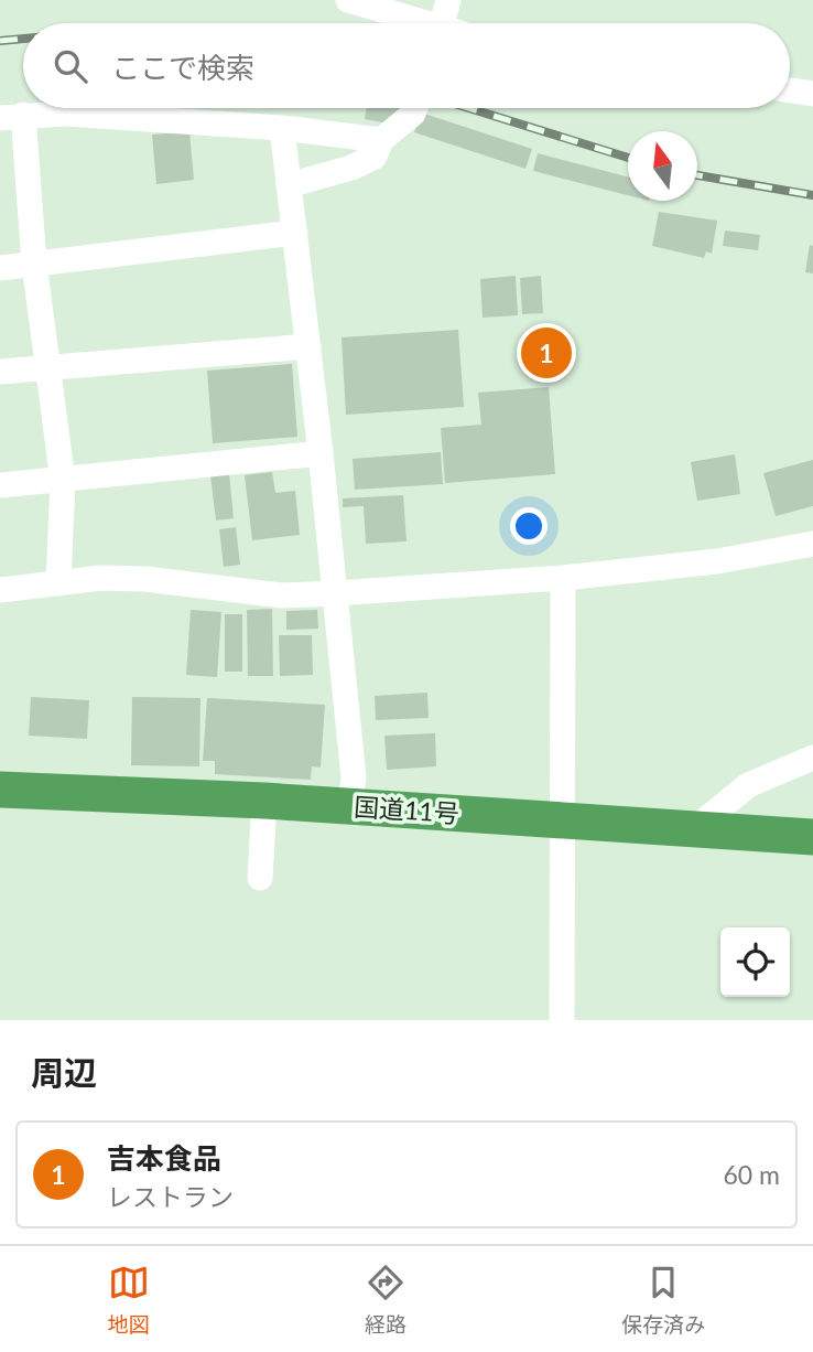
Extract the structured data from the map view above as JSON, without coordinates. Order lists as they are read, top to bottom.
{
  "streets": {
    "highway": ["国道11号"]
  },
  "north": "top",
  "page": {
    "search": "ここで検索",
    "pins": "1",
    "heading": "周辺",
    "list": [
      {
        "mark": "1",
        "name": "吉本食品",
        "note": "レストラン",
        "value": "60 m"
      }
    ],
    "nav": ["地図", "経路", "保存済み"]
  }
}
